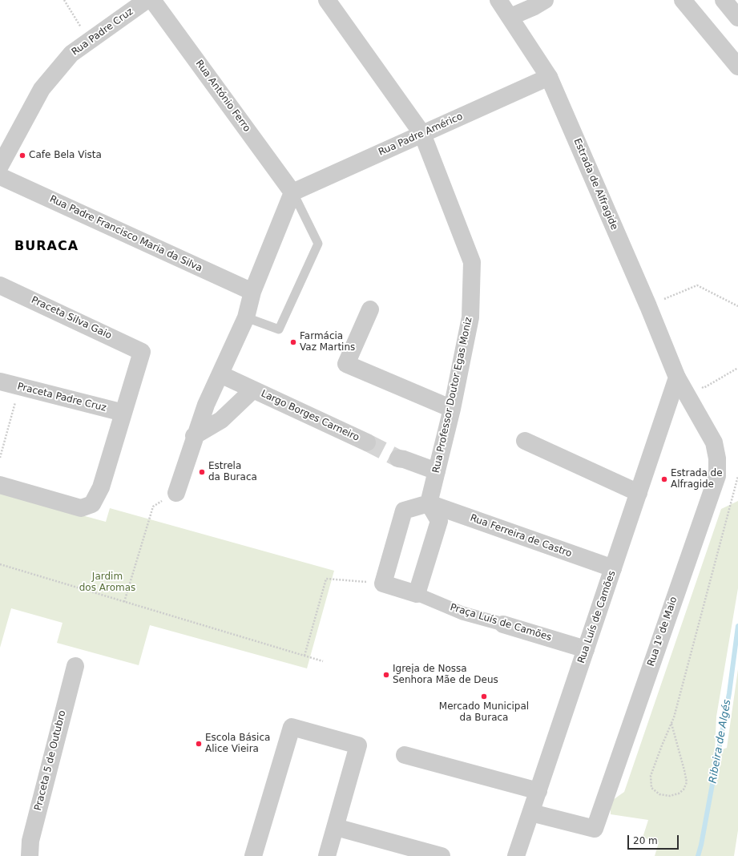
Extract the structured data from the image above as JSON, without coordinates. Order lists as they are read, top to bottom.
{
  "streets": {
    "street": [
      "Rua Padre Cruz",
      "Rua António Ferro",
      "Rua Padre Américo",
      "Estrada de Alfragide",
      "Rua Padre Francisco Maria da Silva",
      "Praceta Silva Gaio",
      "Rua Professor Doutor Egas Moniz",
      "Praceta Padre Cruz",
      "Largo Borges Carneiro",
      "Rua Ferreira de Castro",
      "Rua Luís de Camões",
      "Praça Luís de Camões",
      "Rua 1º de Maio",
      "Praceta 5 de Outubro"
    ]
  },
  "crossings": [
    ["Rua António Ferro", "Rua Padre Américo"],
    ["Rua Padre Américo", "Estrada de Alfragide"],
    ["Rua Padre Américo", "Rua Professor Doutor Egas Moniz"],
    ["Estrada de Alfragide", "Rua Luís de Camões"],
    ["Estrada de Alfragide", "Rua 1º de Maio"],
    ["Praceta Silva Gaio", "Praceta Padre Cruz"],
    ["Rua Professor Doutor Egas Moniz", "Rua Ferreira de Castro"],
    ["Rua Ferreira de Castro", "Rua Luís de Camões"],
    ["Rua Luís de Camões", "Praça Luís de Camões"],
    ["Rua Luís de Camões", "Rua 1º de Maio"]
  ],
  "districts": ["BURACA"],
  "water": ["Ribeira de Algés"],
  "parks": ["Jardim dos Aromas"],
  "places": [
    "Cafe Bela Vista",
    "Farmácia Vaz Martins",
    "Estrela da Buraca",
    "Estrada de Alfragide",
    "Igreja de Nossa Senhora Mãe de Deus",
    "Mercado Municipal da Buraca",
    "Escola Básica Alice Vieira"
  ],
  "scale_bar": "20 m"
}
